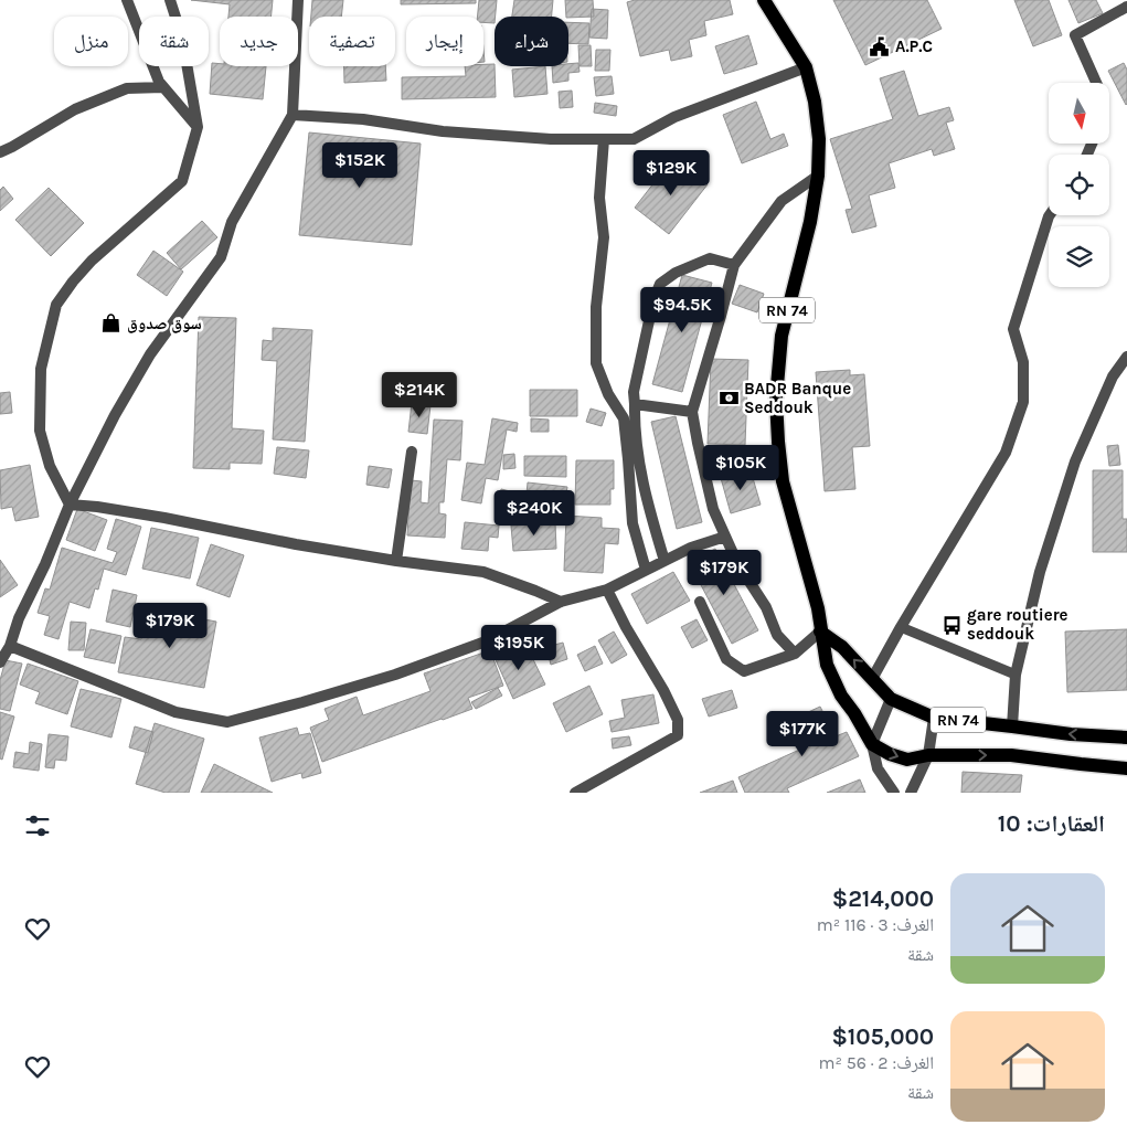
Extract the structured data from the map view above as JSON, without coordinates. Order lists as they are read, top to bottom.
{
  "streets": {
    "main road": ["RN 74"]
  },
  "places": {
    "public building": ["A.P.C"],
    "shop": ["سوق صدوق"],
    "bank": ["BADR Banque Seddouk"],
    "bus stop": ["gare routiere seddouk"]
  },
  "north": "bottom",
  "page": {
    "chip": [
      "شراء",
      "إيجار",
      "تصفية",
      "جديد",
      "شقة",
      "منزل"
    ],
    "price": [
      "$152K",
      "$129K",
      "$94.5K",
      "$214K",
      "$105K",
      "$240K",
      "$179K",
      "$179K",
      "$195K",
      "$177K"
    ],
    "heading": "العقارات: 10",
    "list": [
      {
        "name": "$214,000",
        "note": "الغرف: 3 · 116 m² · شقة"
      },
      {
        "name": "$105,000",
        "note": "الغرف: 2 · 56 m² · شقة"
      }
    ]
  }
}
